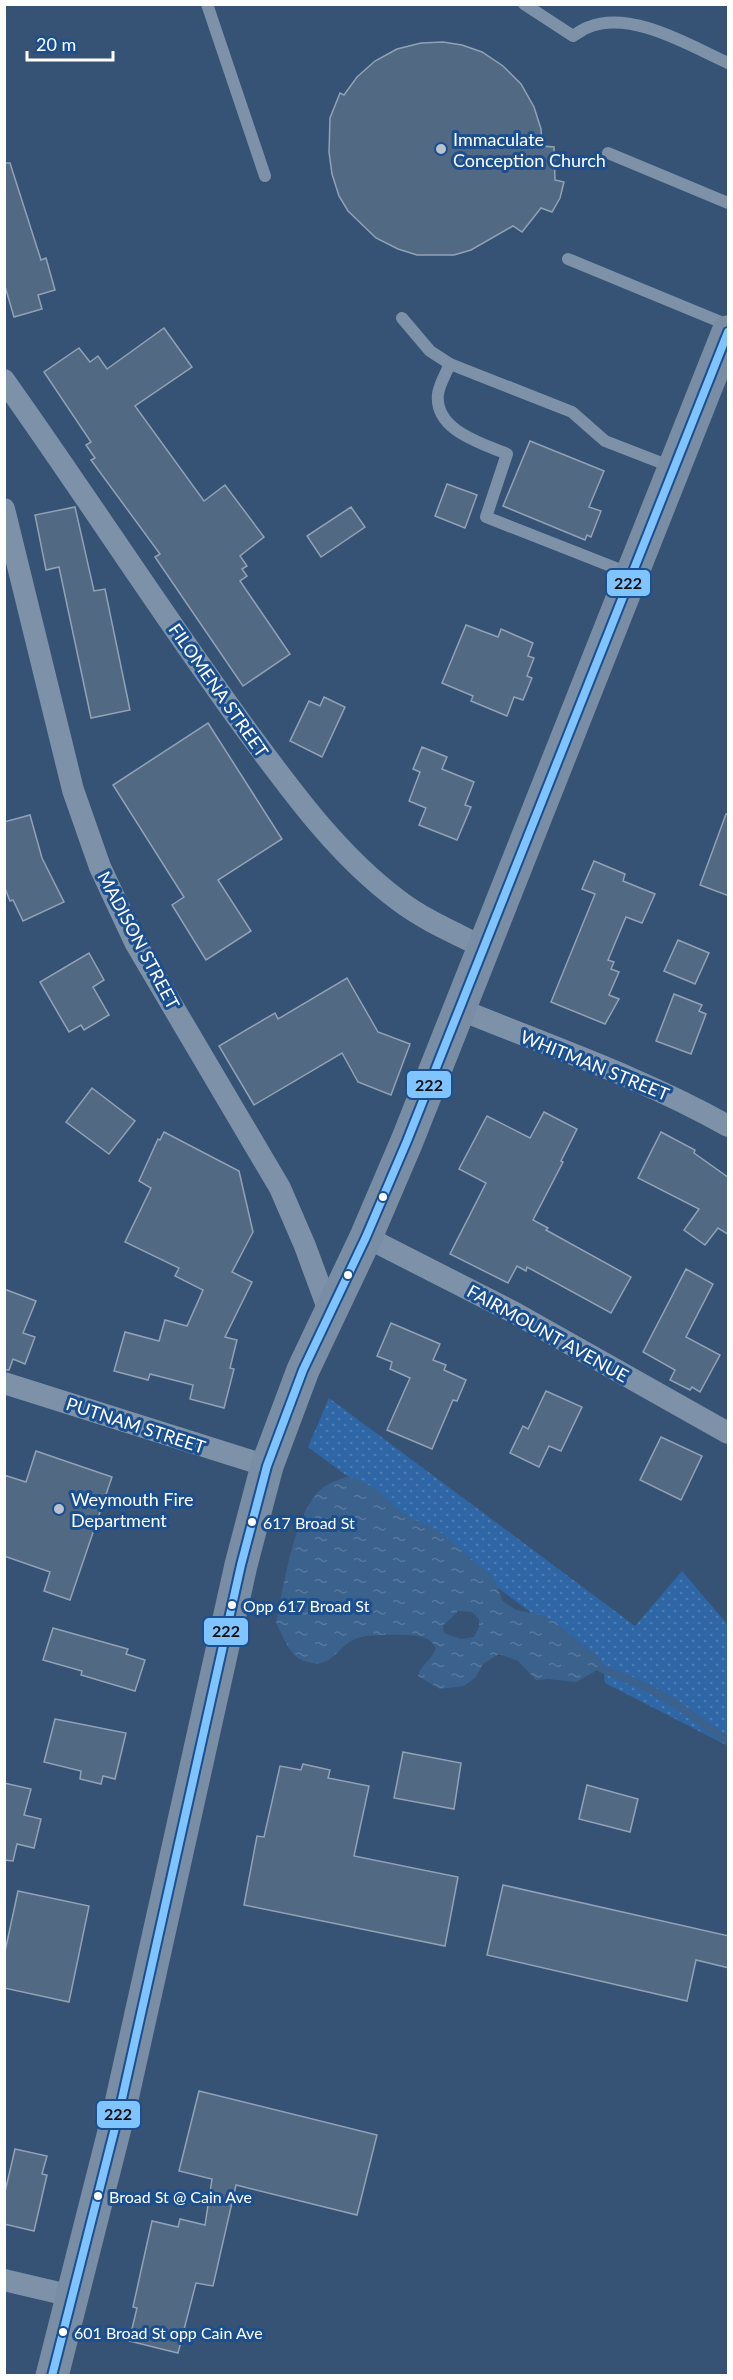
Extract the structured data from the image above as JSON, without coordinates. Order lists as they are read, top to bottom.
{
  "streets": {
    "street": [
      "FILOMENA STREET",
      "MADISON STREET",
      "WHITMAN STREET",
      "FAIRMOUNT AVENUE",
      "PUTNAM STREET"
    ]
  },
  "places": [
    "Immaculate Conception Church",
    "Weymouth Fire Department",
    "617 Broad St",
    "Opp 617 Broad St",
    "Broad St @ Cain Ave",
    "601 Broad St opp Cain Ave"
  ],
  "lines": ["transit line 222"],
  "scale_bar": "20 m"
}
